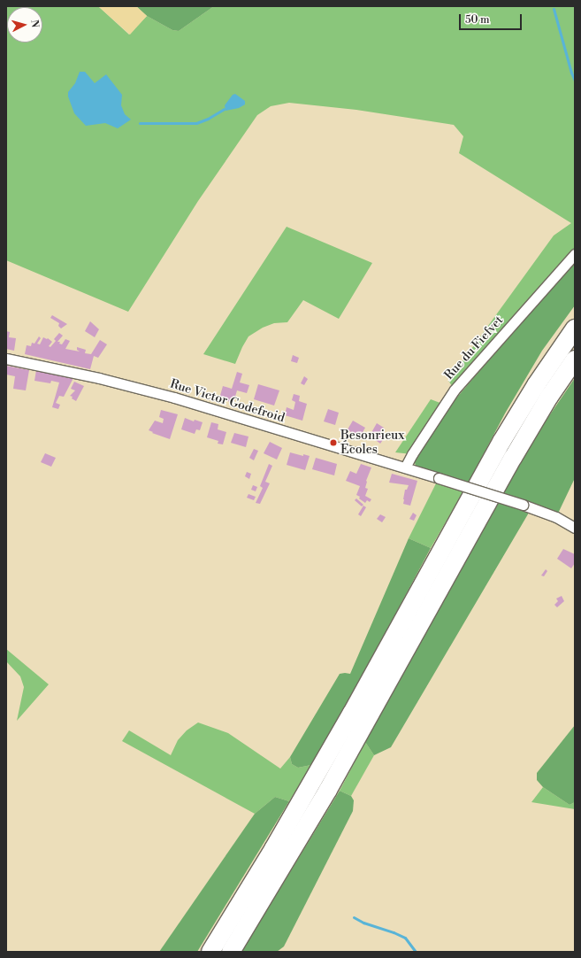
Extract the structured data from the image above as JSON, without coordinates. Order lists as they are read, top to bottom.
{
  "streets": {
    "street": ["Rue du Fiefvet", "Rue Victor Godefroid"]
  },
  "crossings": [
    ["Rue du Fiefvet", "Rue Victor Godefroid"]
  ],
  "places": ["Besonrieux Écoles"],
  "scale_bar": "50 m",
  "north": "right"
}
